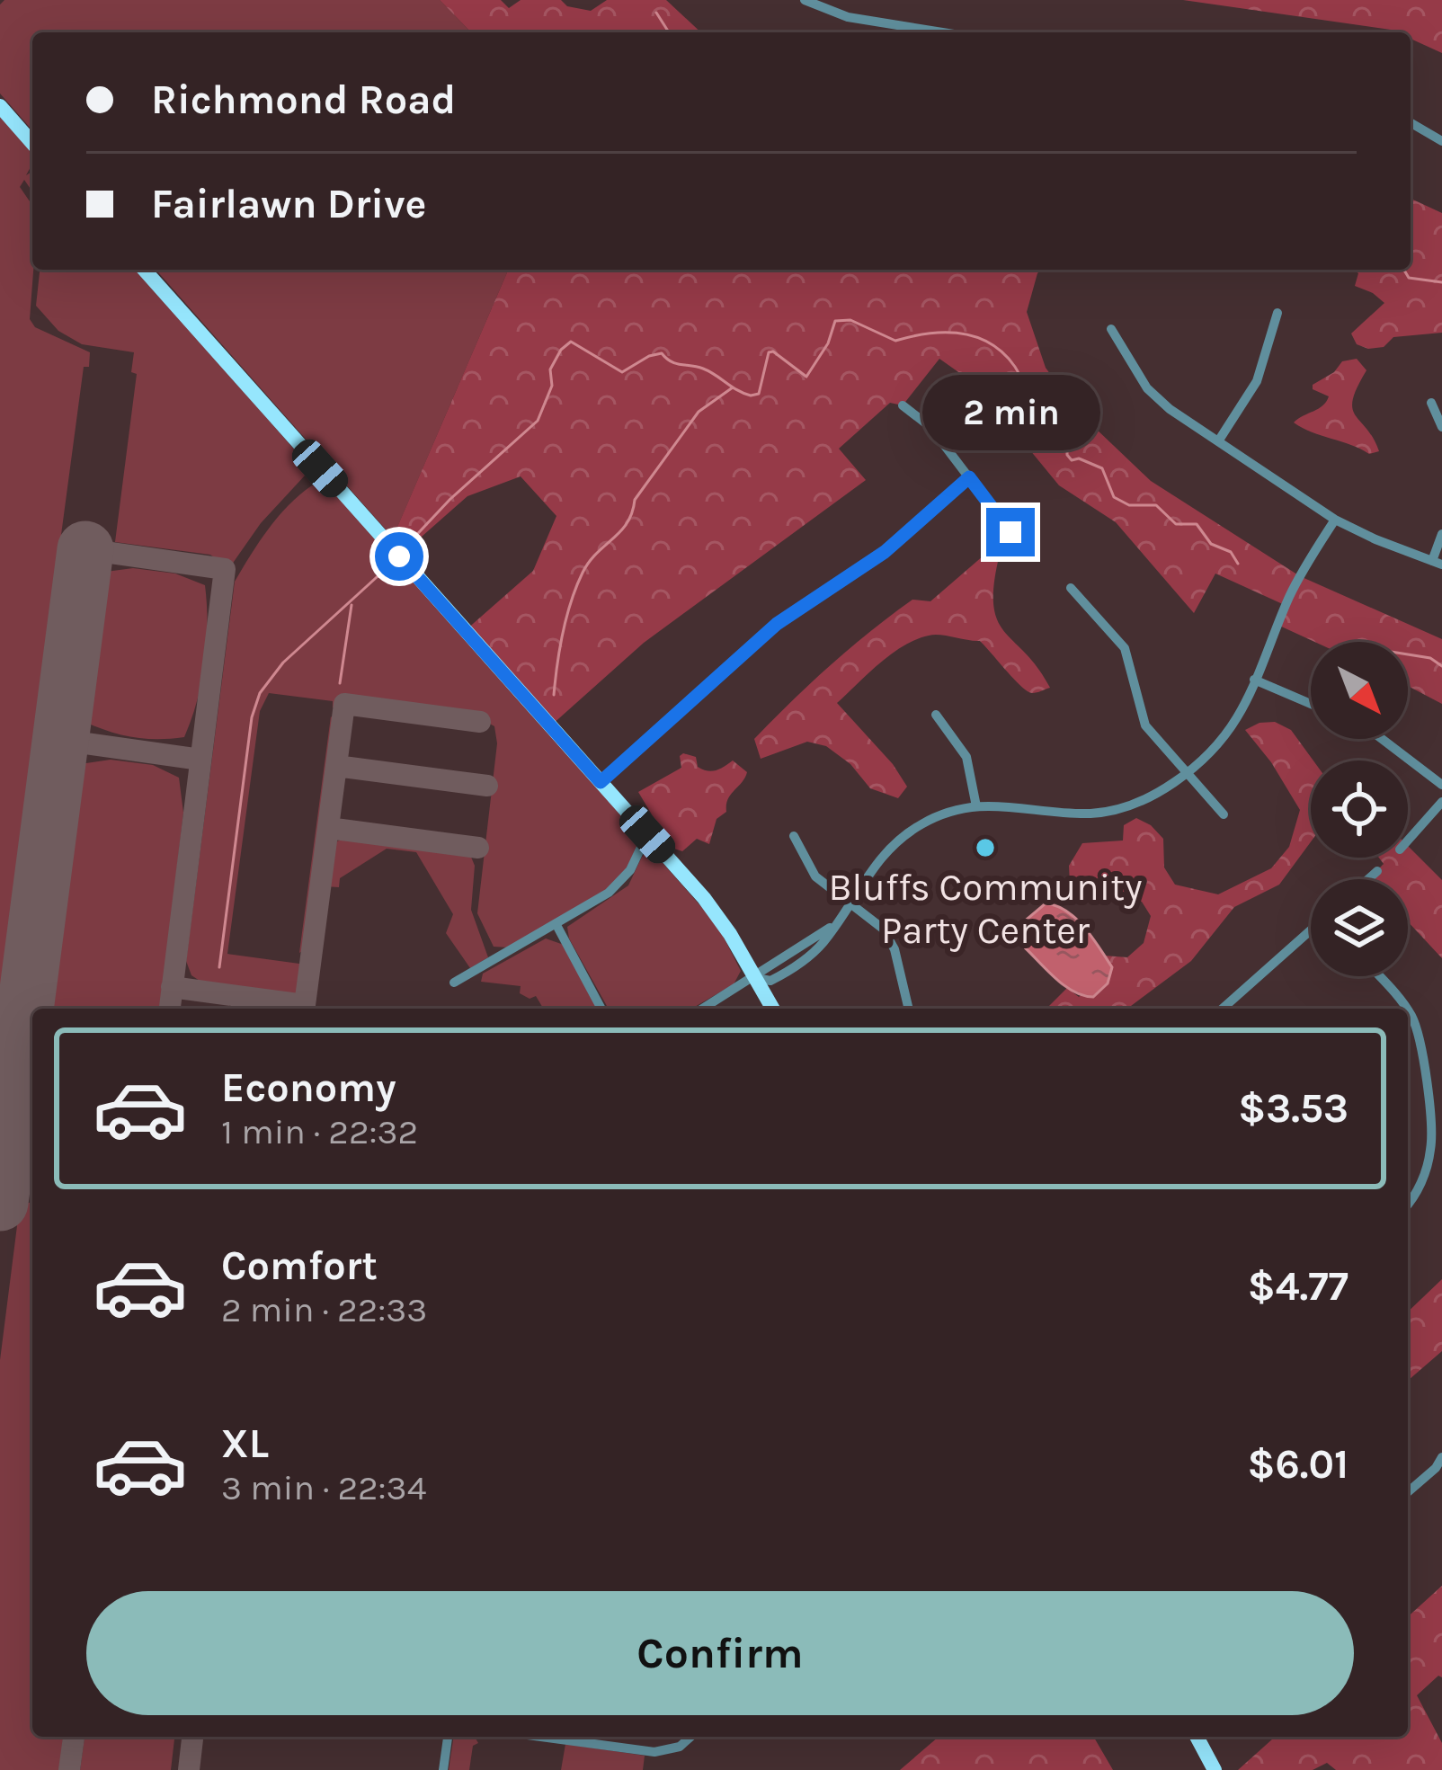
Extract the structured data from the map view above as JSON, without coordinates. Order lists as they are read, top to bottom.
{
  "places": ["Bluffs Community Party Center"],
  "north": "bottom right",
  "page": {
    "banner": ["Richmond Road", "Fairlawn Drive"],
    "bubble": "2 min",
    "list": [
      {
        "name": "Economy",
        "note": "1 min · 22:32",
        "value": "$3.53"
      },
      {
        "name": "Comfort",
        "note": "2 min · 22:33",
        "value": "$4.77"
      },
      {
        "name": "XL",
        "note": "3 min · 22:34",
        "value": "$6.01"
      }
    ],
    "buttons": "Confirm"
  }
}
